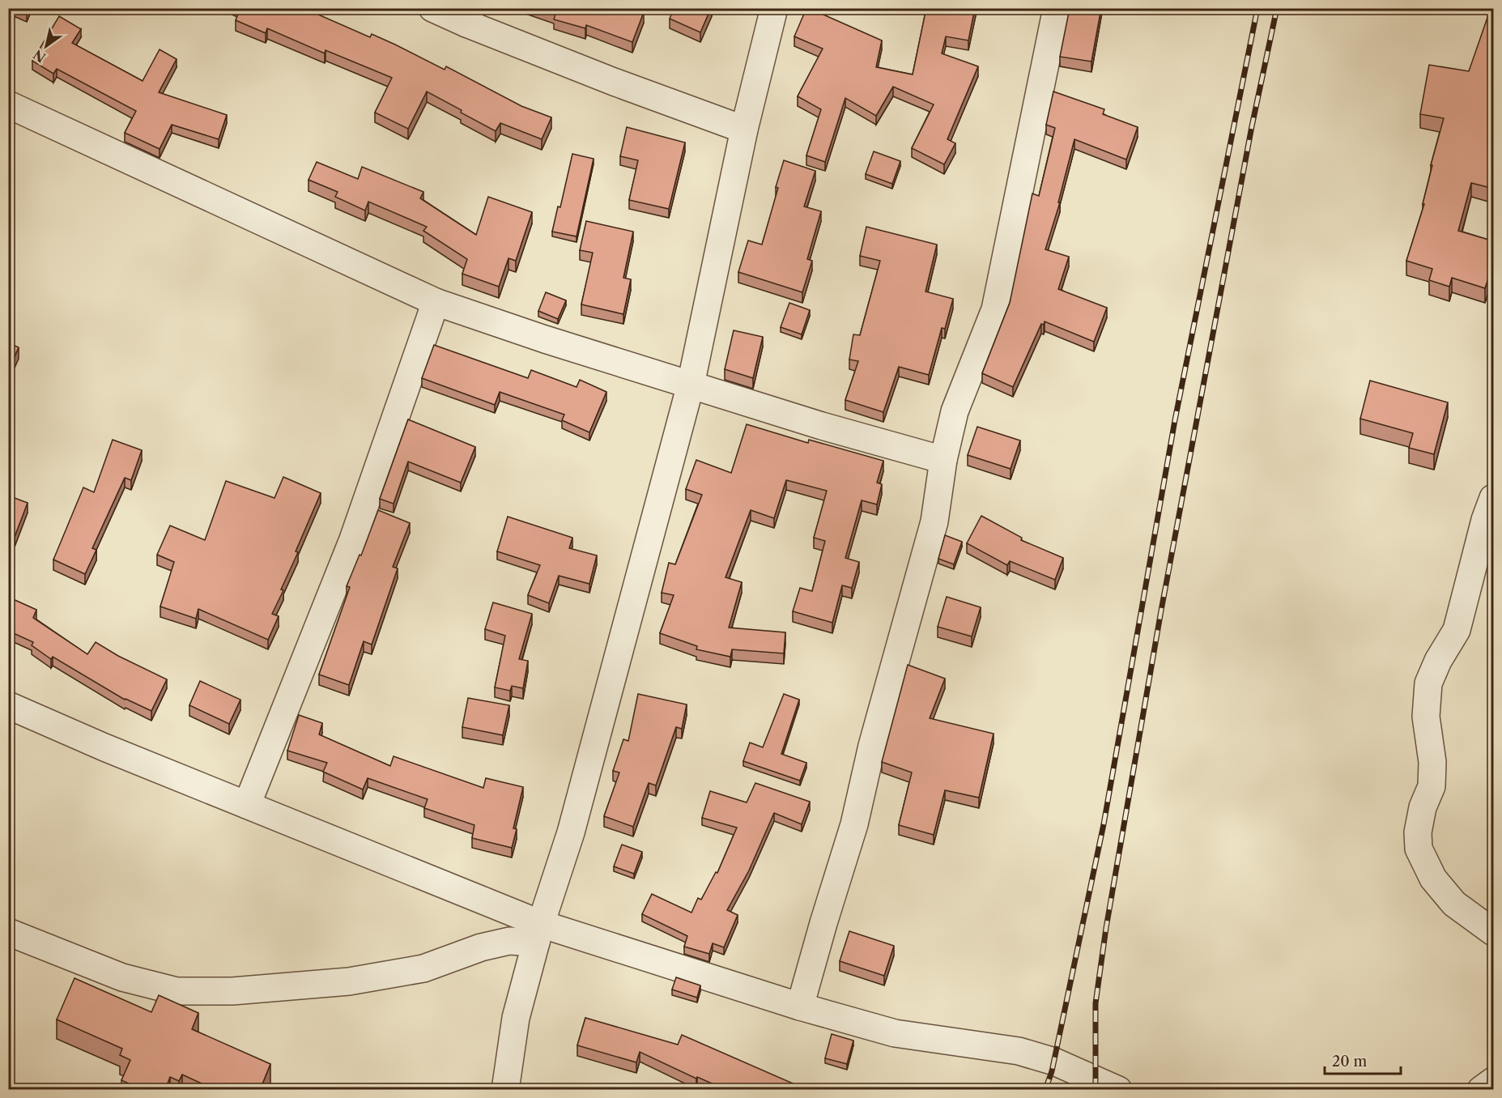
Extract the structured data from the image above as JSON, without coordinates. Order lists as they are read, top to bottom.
{
  "scale_bar": "20 m",
  "north": "bottom left"
}
